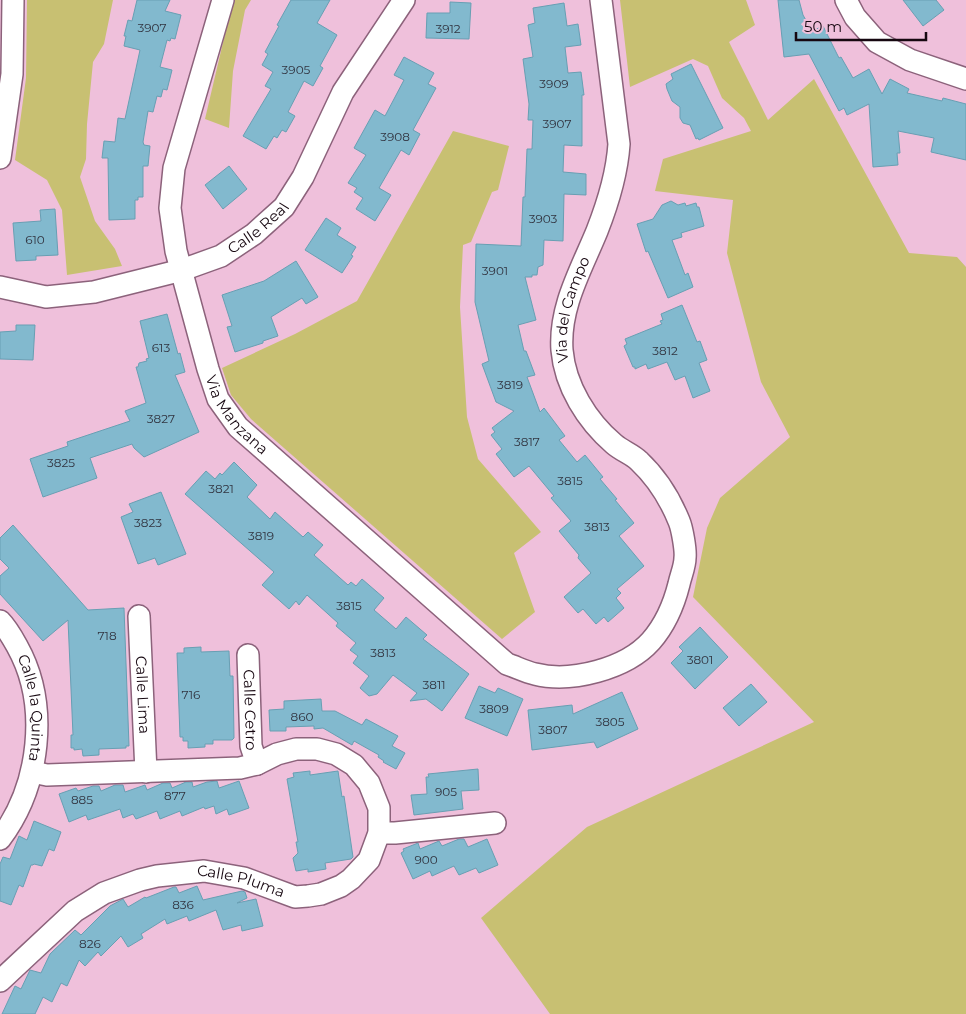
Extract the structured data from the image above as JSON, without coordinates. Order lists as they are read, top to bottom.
{
  "streets": {
    "street": [
      "Calle Real",
      "Via del Campo",
      "Via Manzana",
      "Calle Lima",
      "Calle la Quinta",
      "Calle Cetro",
      "Calle Pluma"
    ]
  },
  "crossings": [
    ["Calle Real", "Via Manzana"],
    ["Via del Campo", "Via Manzana"],
    ["Calle Lima", "Calle Pluma"],
    ["Calle la Quinta", "Calle Pluma"],
    ["Calle Cetro", "Calle Pluma"]
  ],
  "house_numbers": [
    "3907",
    "3912",
    "3905",
    "3909",
    "3907",
    "3908",
    "3903",
    "610",
    "3901",
    "613",
    "3812",
    "3819",
    "3827",
    "3817",
    "3825",
    "3815",
    "3821",
    "3823",
    "3813",
    "3819",
    "3815",
    "718",
    "3813",
    "3801",
    "3811",
    "716",
    "3809",
    "860",
    "3805",
    "3807",
    "905",
    "877",
    "885",
    "900",
    "836",
    "826"
  ],
  "scale_bar": "50 m"
}
